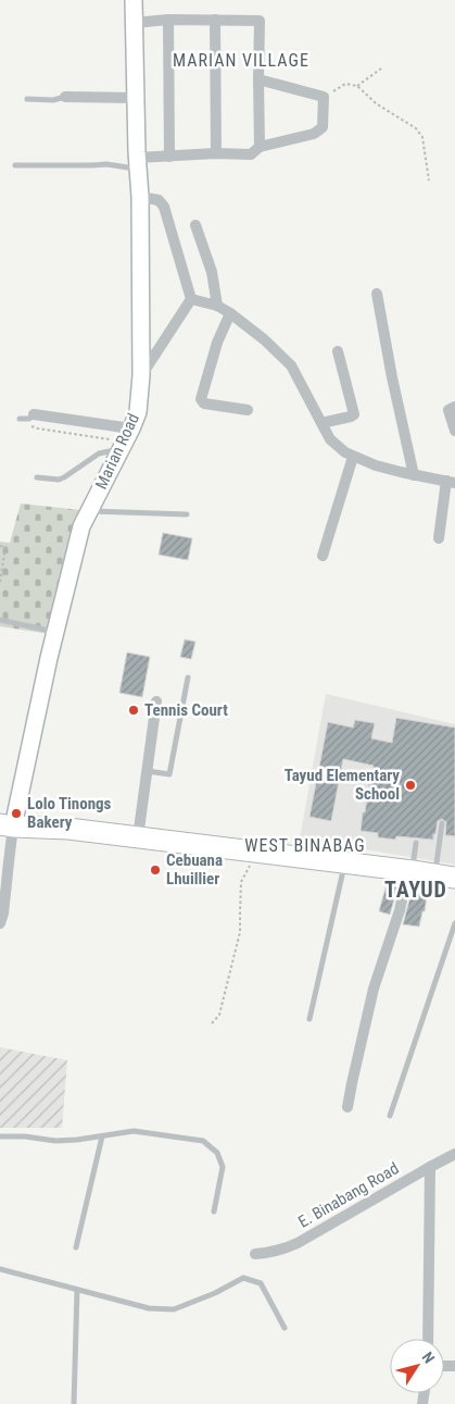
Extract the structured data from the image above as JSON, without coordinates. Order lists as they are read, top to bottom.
{
  "streets": {
    "street": ["Marian Road", "E. Binabang Road"]
  },
  "districts": ["MARIAN VILLAGE", "WEST BINABAG", "TAYUD"],
  "places": [
    "Tennis Court",
    "Tayud Elementary School",
    "Lolo Tinongs Bakery",
    "Cebuana Lhuillier"
  ],
  "north": "top right"
}
